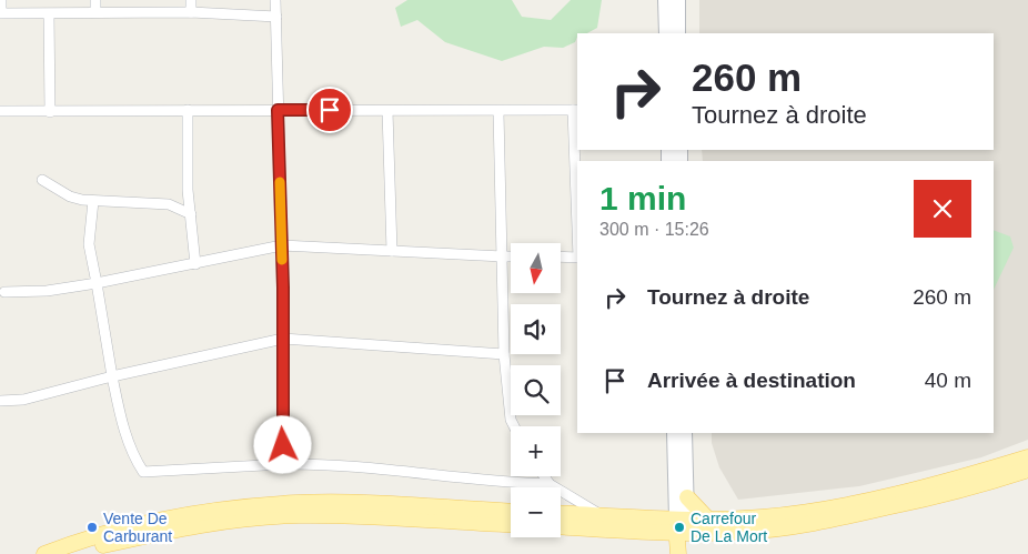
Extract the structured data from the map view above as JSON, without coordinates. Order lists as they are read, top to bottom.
{
  "places": ["Vente De Carburant", "Carrefour De La Mort"],
  "north": "bottom",
  "page": {
    "turn": ["260 m", "Tournez à droite"],
    "heading": ["1 min", "300 m · 15:26"],
    "map_buttons": ["+", "−"],
    "list": [
      {
        "name": "Tournez à droite",
        "value": "260 m"
      },
      {
        "name": "Arrivée à destination",
        "value": "40 m"
      }
    ]
  }
}
